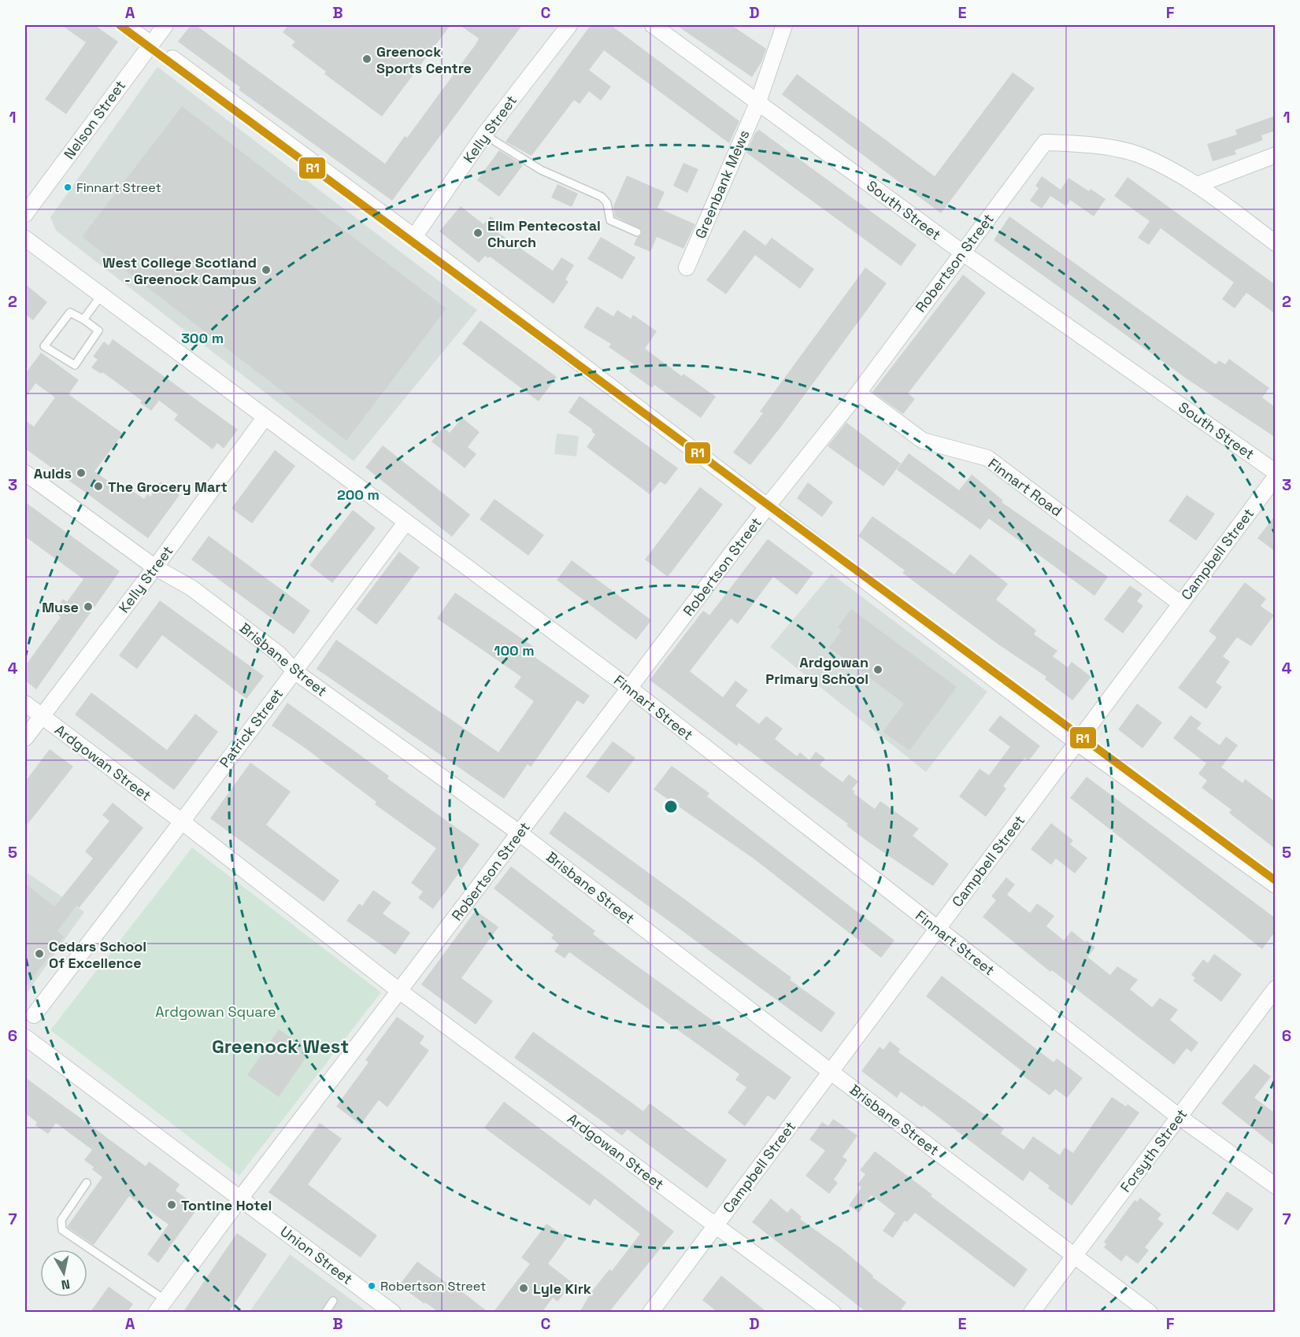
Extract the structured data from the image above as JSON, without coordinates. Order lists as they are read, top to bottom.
{
  "streets": {
    "street": [
      "Nelson Street",
      "Kelly Street",
      "Greenbank Mews",
      "South Street",
      "Robertson Street",
      "Finnart Road",
      "Campbell Street",
      "Brisbane Street",
      "Finnart Street",
      "Patrick Street",
      "Ardgowan Street",
      "Forsyth Street",
      "Union Street"
    ]
  },
  "crossings": [
    ["Kelly Street", "Brisbane Street"],
    ["Kelly Street", "Finnart Street"],
    ["Kelly Street", "Ardgowan Street"],
    ["Greenbank Mews", "South Street"],
    ["South Street", "Robertson Street"],
    ["Robertson Street", "Finnart Road"],
    ["Robertson Street", "Brisbane Street"],
    ["Robertson Street", "Finnart Street"],
    ["Robertson Street", "Ardgowan Street"],
    ["Finnart Road", "Campbell Street"],
    ["Campbell Street", "Brisbane Street"],
    ["Campbell Street", "Finnart Street"],
    ["Campbell Street", "Ardgowan Street"],
    ["Brisbane Street", "Patrick Street"],
    ["Brisbane Street", "Forsyth Street"],
    ["Finnart Street", "Patrick Street"],
    ["Finnart Street", "Forsyth Street"],
    ["Patrick Street", "Ardgowan Street"]
  ],
  "districts": ["Greenock West"],
  "parks": ["Ardgowan Square"],
  "places": [
    "Greenock Sports Centre",
    "Finnart Street",
    "Elim Pentecostal Church",
    "West College Scotland - Greenock Campus",
    "Aulds",
    "The Grocery Mart",
    "Muse",
    "Ardgowan Primary School",
    "Cedars School Of Excellence",
    "Tontine Hotel",
    "Robertson Street",
    "Lyle Kirk"
  ],
  "lines": ["transit line R1"],
  "north": "bottom",
  "grid": {
    "columns": [
      "A",
      "B",
      "C",
      "D",
      "E",
      "F"
    ],
    "rows": [
      "1",
      "2",
      "3",
      "4",
      "5",
      "6",
      "7"
    ]
  },
  "rings": ["300 m", "200 m", "100 m"]
}
